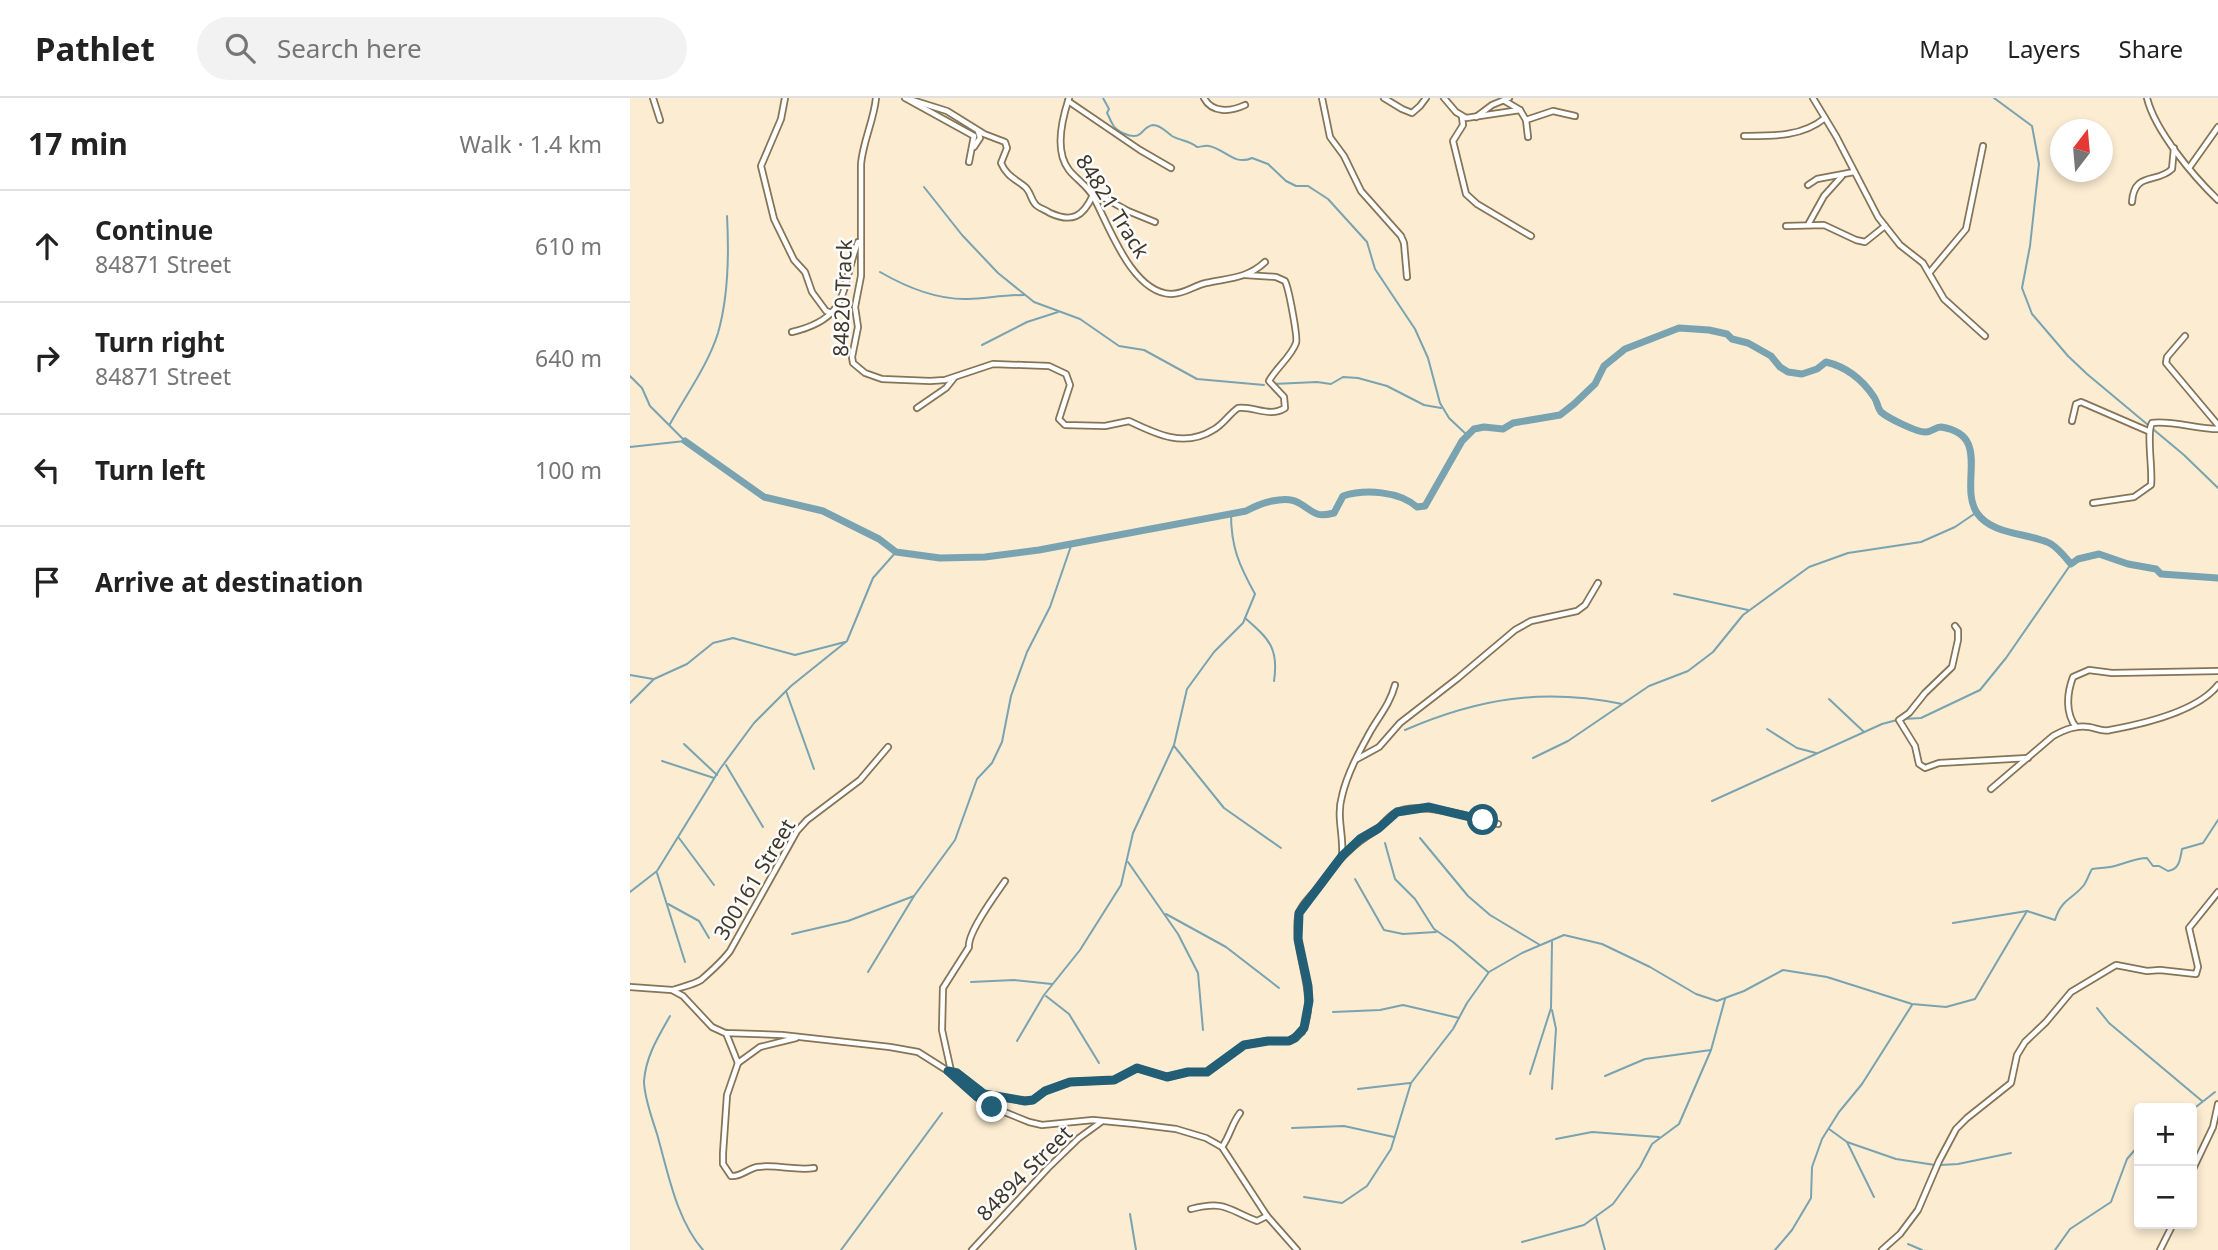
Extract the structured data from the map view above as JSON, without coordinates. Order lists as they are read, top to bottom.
{
  "streets": {
    "street": [
      "84821 Track",
      "84820 Track",
      "300161 Street",
      "84894 Street"
    ]
  },
  "crossings": [
    ["84821 Track", "84820 Track"]
  ],
  "north": "top",
  "page": {
    "header": "Pathlet",
    "search": "Search here",
    "nav": ["Map", "Layers", "Share"],
    "heading": ["17 min", "Walk · 1.4 km"],
    "list": [
      ["Continue", "84871 Street", "610 m"],
      ["Turn right", "84871 Street", "640 m"],
      ["Turn left", "100 m"],
      "Arrive at destination"
    ],
    "map_buttons": ["+", "−"]
  }
}
